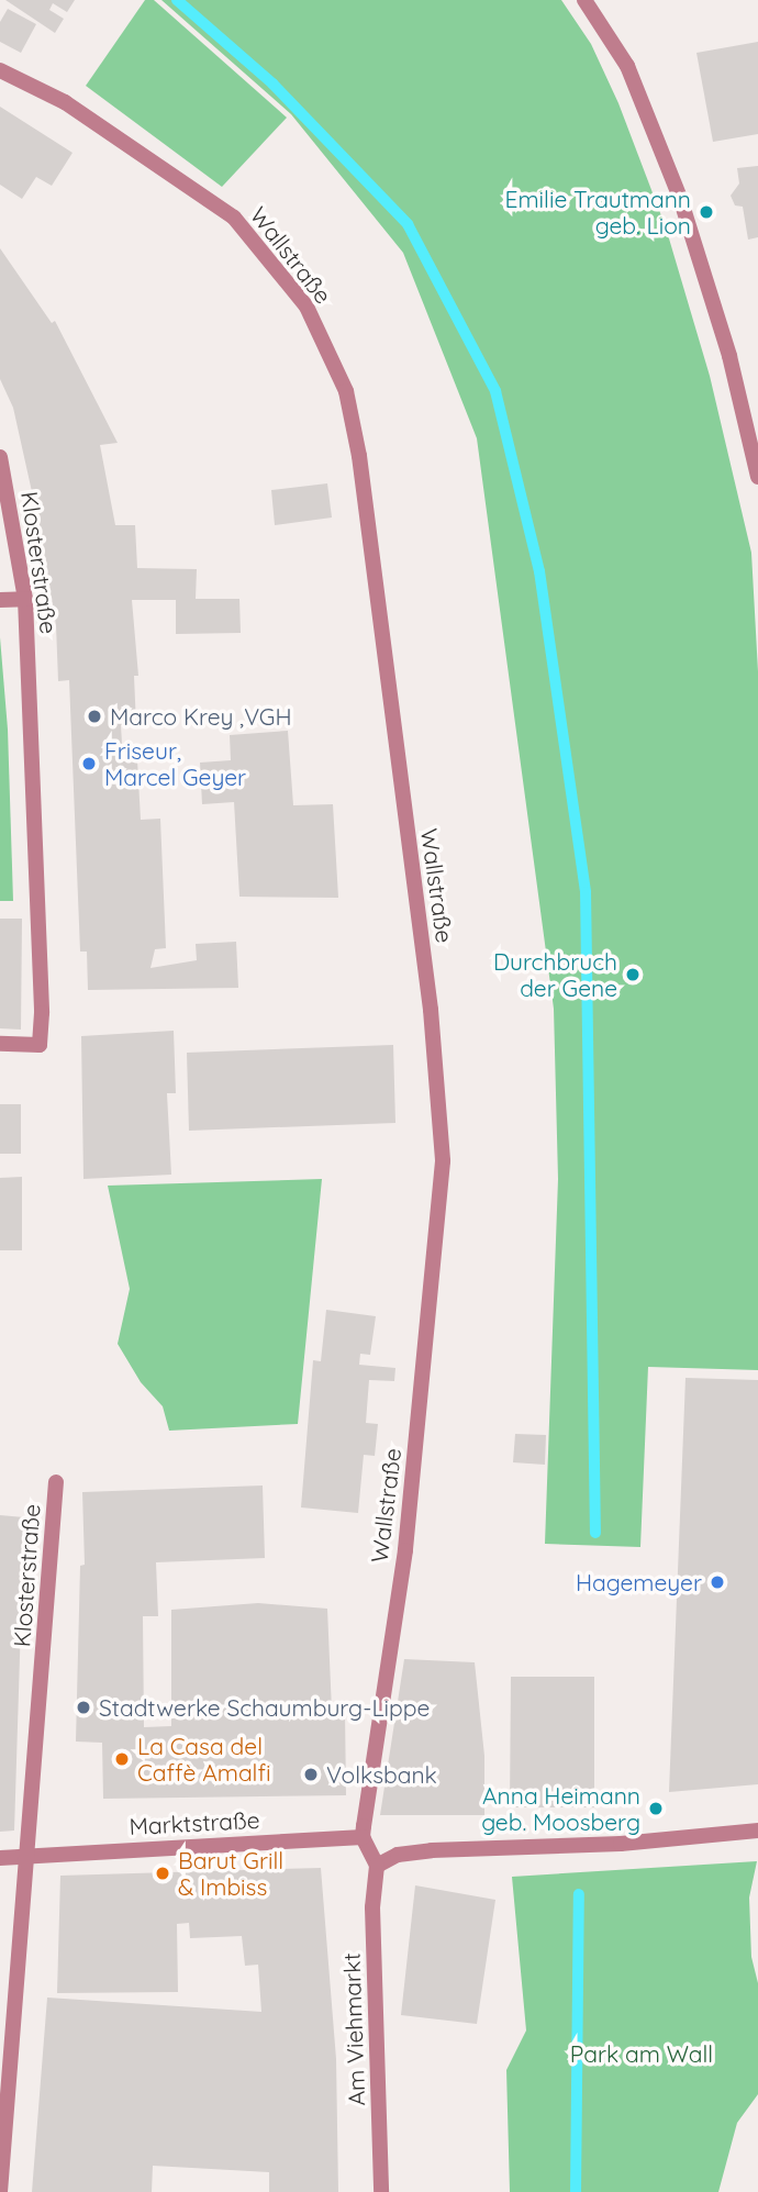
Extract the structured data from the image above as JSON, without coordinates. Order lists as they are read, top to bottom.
{
  "streets": {
    "street": [
      "Wallstraße",
      "Klosterstraße",
      "Marktstraße",
      "Am Viehmarkt"
    ]
  },
  "crossings": [
    ["Wallstraße", "Marktstraße"],
    ["Klosterstraße", "Marktstraße"]
  ],
  "parks": ["Park am Wall"],
  "places": [
    "Emilie Trautmann geb. Lion",
    "Marco Krey ,VGH",
    "Friseur, Marcel Geyer",
    "Durchbruch der Gene",
    "Hagemeyer",
    "Stadtwerke Schaumburg-Lippe",
    "La Casa del Caffè Amalfi",
    "Volksbank",
    "Anna Heimann geb. Moosberg",
    "Barut Grill & Imbiss"
  ]
}
